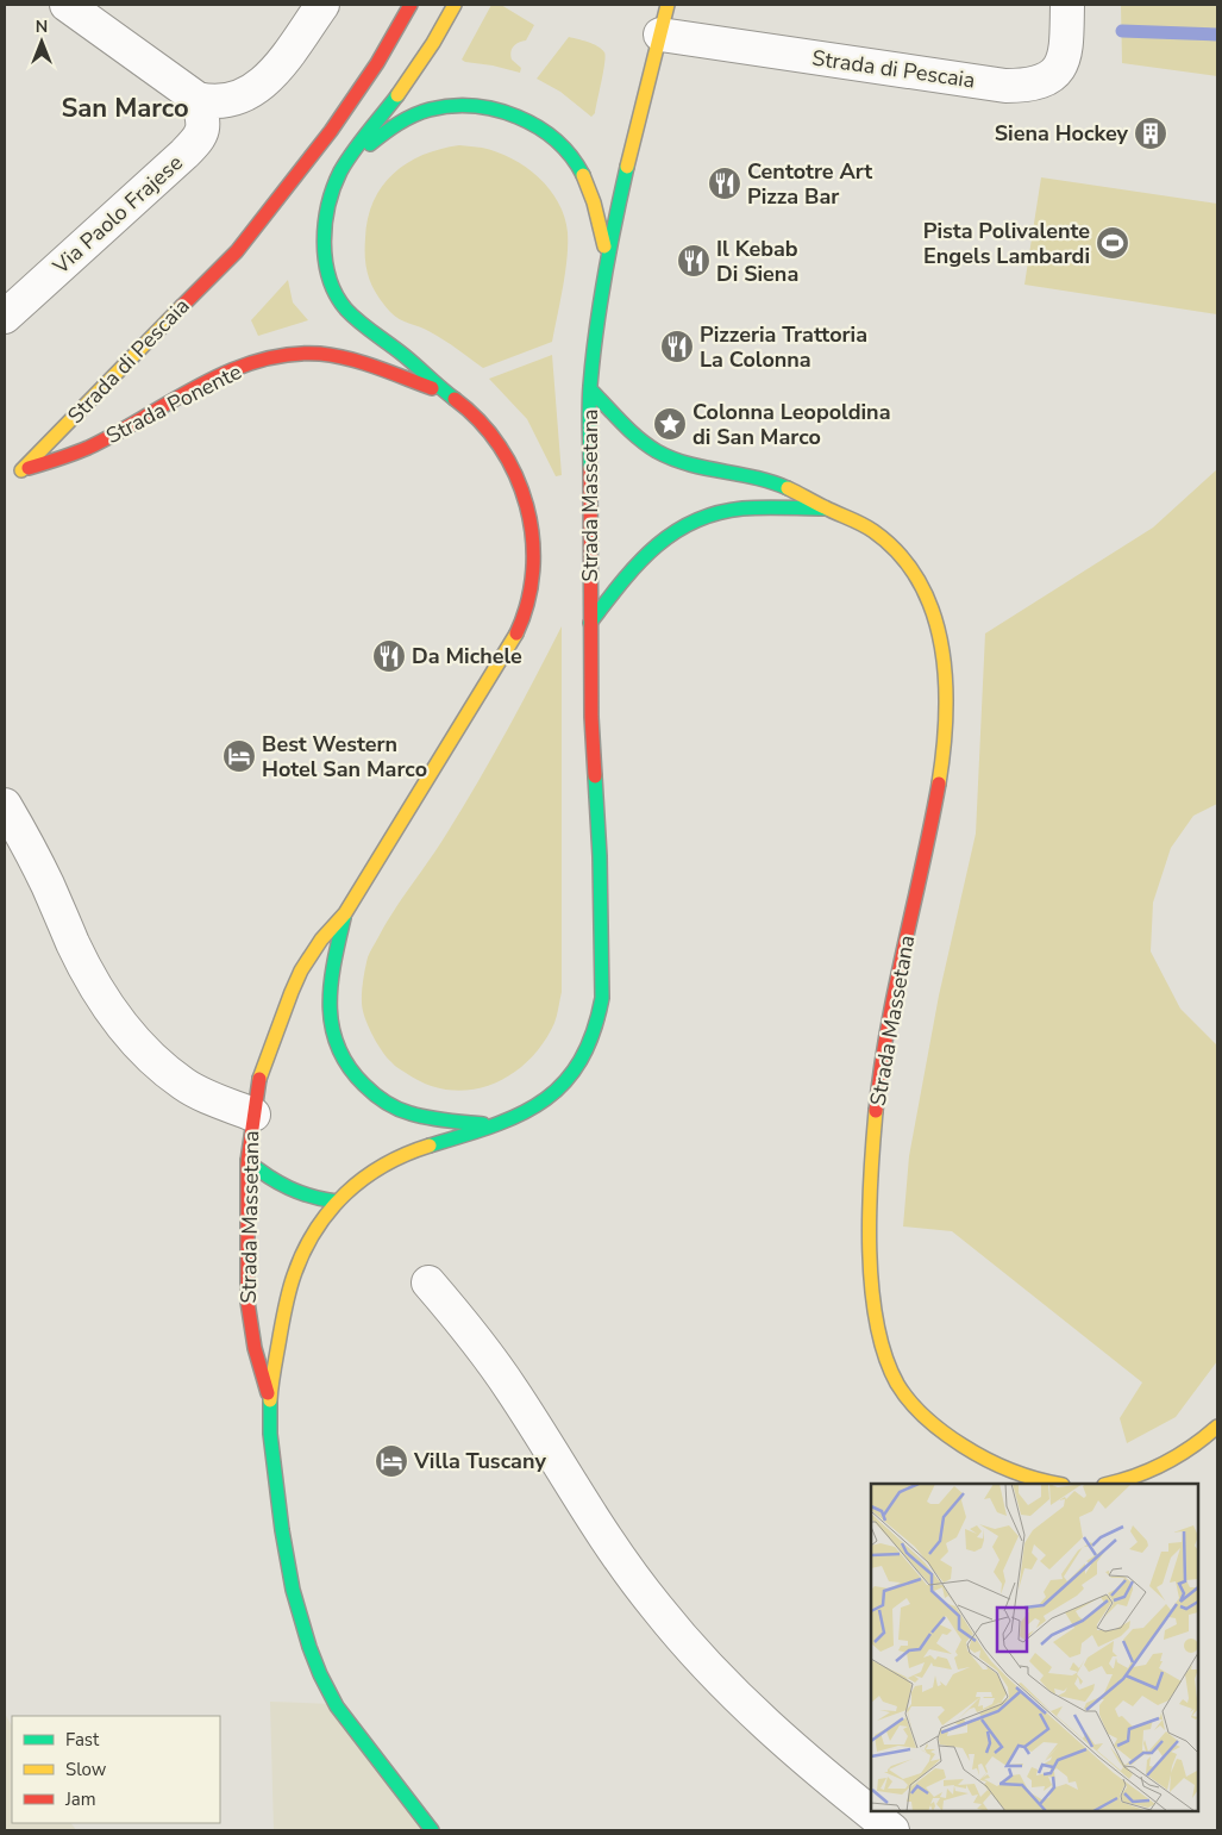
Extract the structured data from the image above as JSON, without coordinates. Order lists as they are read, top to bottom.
{
  "streets": {
    "main road": ["Strada di Pescaia", "Strada Ponente", "Strada Massetana"],
    "street": ["Via Paolo Frajese"]
  },
  "crossings": [
    ["Strada di Pescaia", "Strada Ponente"],
    ["Strada di Pescaia", "Strada Massetana"],
    ["Strada Ponente", "Strada Massetana"]
  ],
  "districts": ["San Marco"],
  "places": {
    "building": ["Siena Hockey"],
    "restaurant": [
      "Centotre Art Pizza Bar",
      "Il Kebab Di Siena",
      "Pizzeria Trattoria La Colonna",
      "Da Michele"
    ],
    "sports": ["Pista Polivalente Engels Lambardi"],
    "place": ["Colonna Leopoldina di San Marco"],
    "hotel": ["Best Western Hotel San Marco", "Villa Tuscany"]
  },
  "legend": ["Fast", "Slow", "Jam"],
  "north": "top"
}
